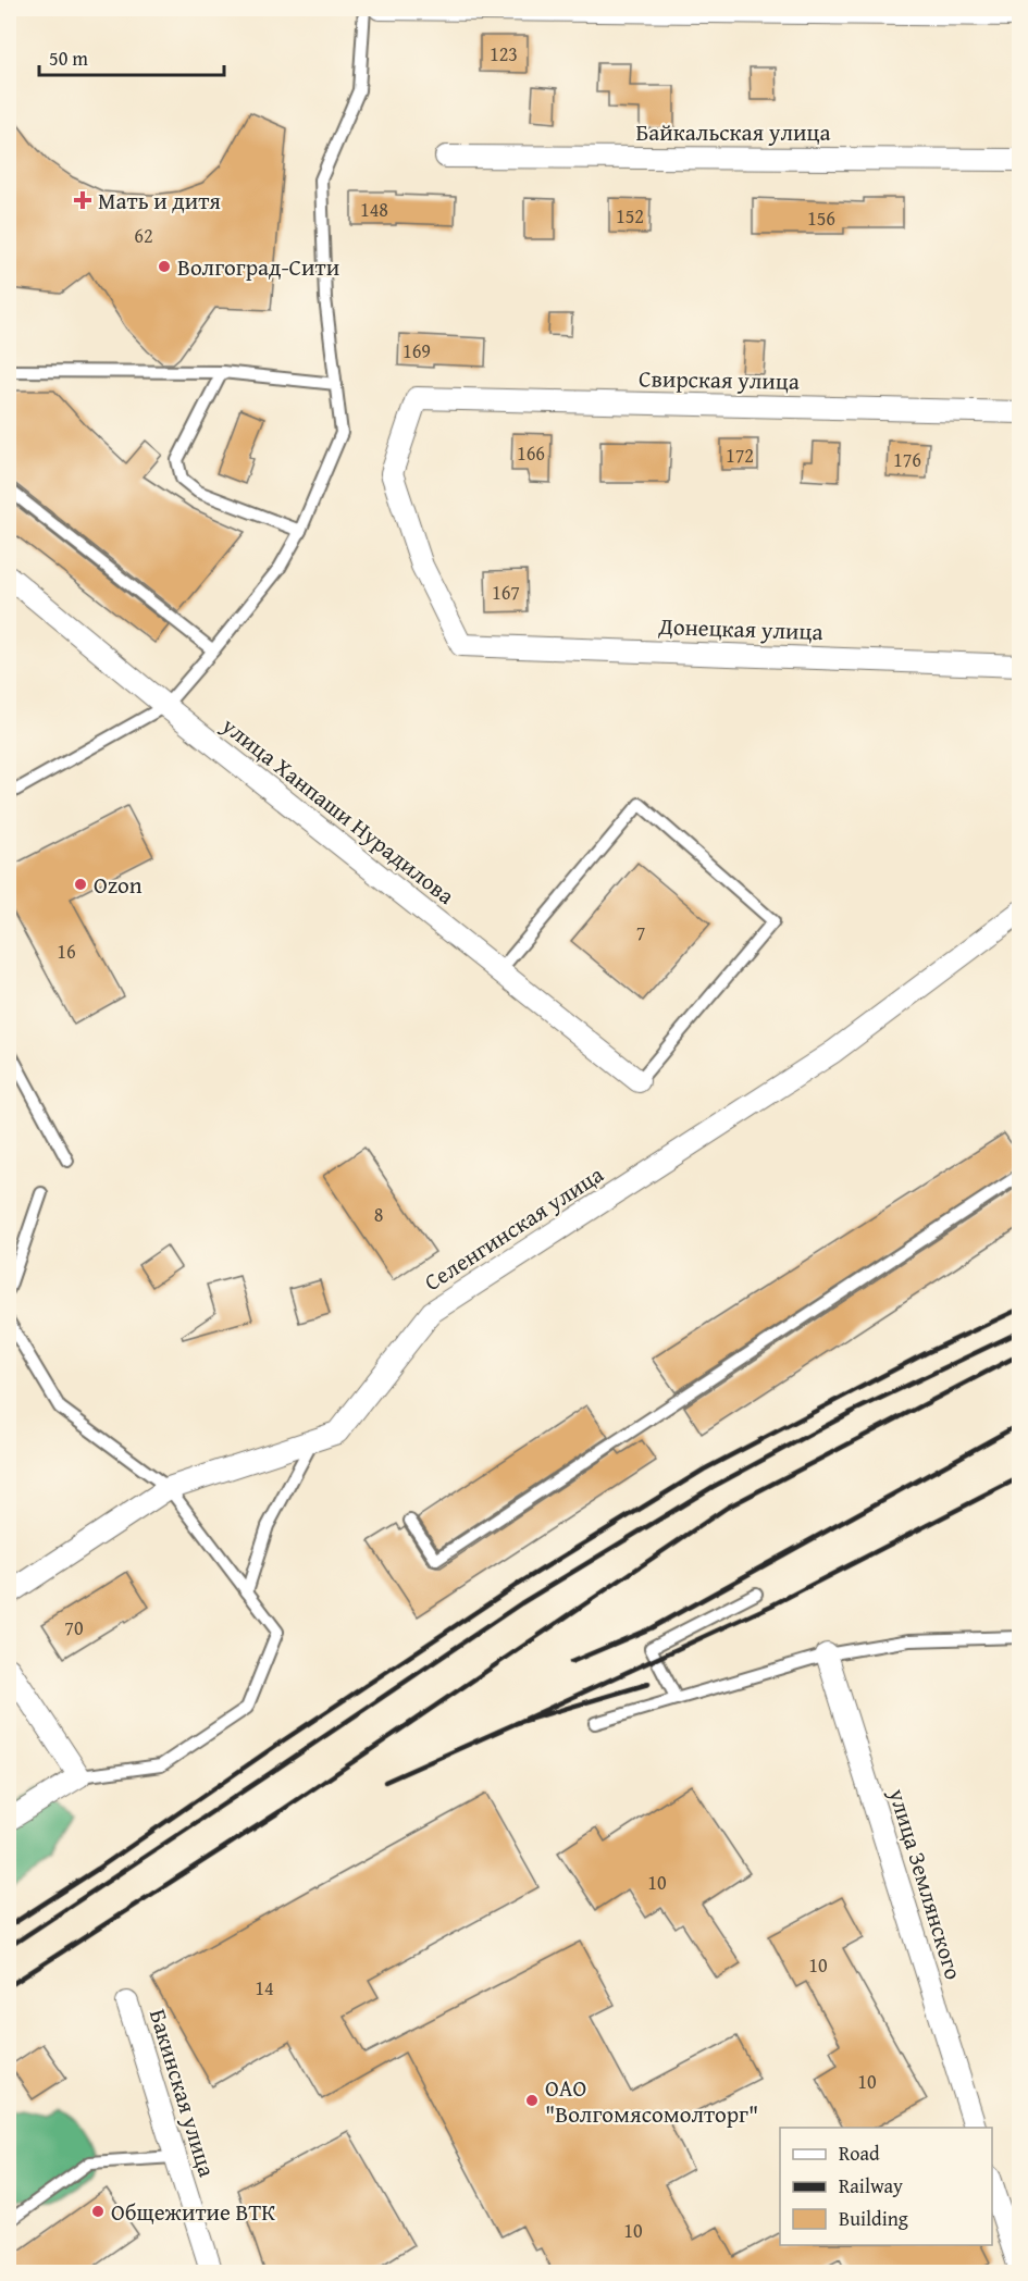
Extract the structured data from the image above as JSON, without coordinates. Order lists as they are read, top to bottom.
{
  "streets": {
    "street": [
      "Байкальская улица",
      "Свирская улица",
      "Донецкая улица",
      "улица Ханпаши Нурадилова",
      "Селенгинская улица",
      "улица Землянского",
      "Бакинская улица"
    ]
  },
  "crossings": [
    ["Свирская улица", "Донецкая улица"]
  ],
  "places": {
    "health": ["Мать и дитя"],
    "other": [
      "Волгоград-Сити",
      "Ozon",
      "ОАО \"Волгомясомолторг\"",
      "Общежитие ВТК"
    ]
  },
  "house_numbers": [
    "123",
    "148",
    "152",
    "156",
    "62",
    "169",
    "166",
    "172",
    "176",
    "167",
    "7",
    "16",
    "8",
    "70",
    "10",
    "10",
    "14",
    "10",
    "10"
  ],
  "legend": ["Road", "Railway", "Building"],
  "scale_bar": "50 m"
}
